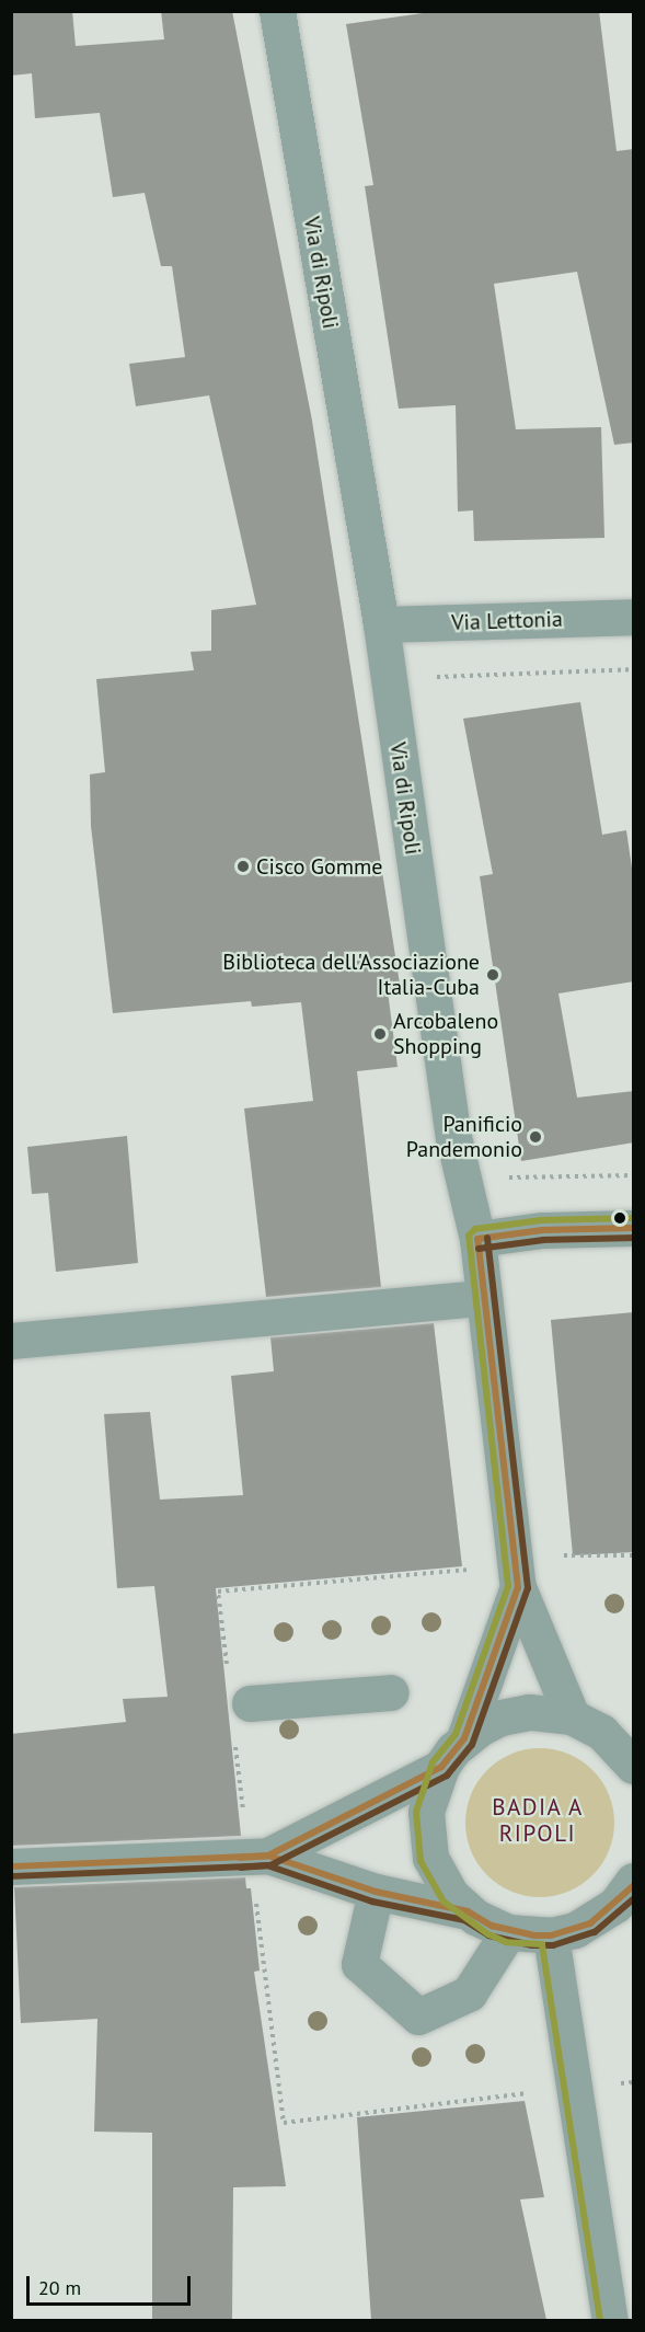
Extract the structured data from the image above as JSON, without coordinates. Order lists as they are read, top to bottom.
{
  "streets": {
    "street": ["Via di Ripoli", "Via Lettonia"]
  },
  "crossings": [
    ["Via di Ripoli", "Via Lettonia"]
  ],
  "districts": ["BADIA A RIPOLI"],
  "places": [
    "Cisco Gomme",
    "Biblioteca dell'Associazione Italia-Cuba",
    "Arcobaleno Shopping",
    "Panificio Pandemonio"
  ],
  "scale_bar": "20 m"
}
